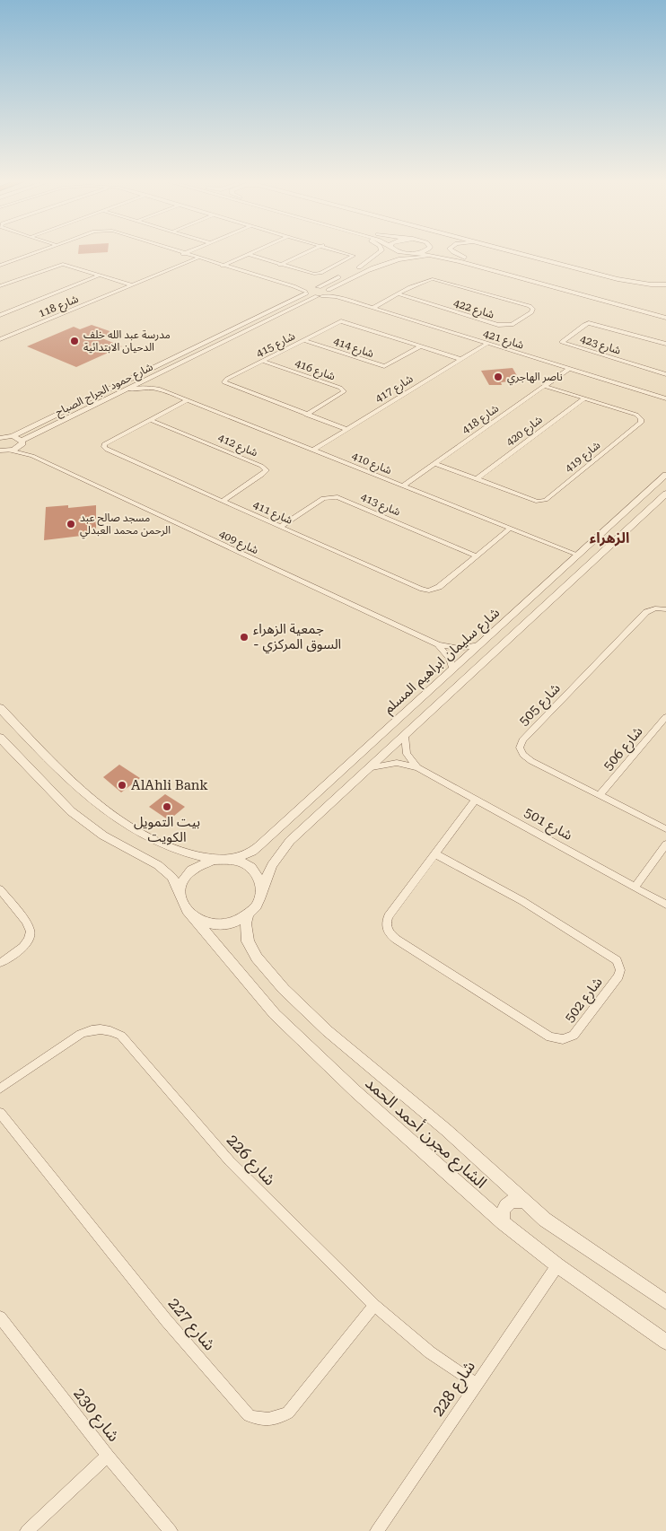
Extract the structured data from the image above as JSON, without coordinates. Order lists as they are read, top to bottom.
{
  "streets": {
    "street": [
      "شارع 118",
      "شارع 422",
      "شارع 421",
      "شارع 415",
      "شارع 423",
      "شارع 414",
      "شارع 416",
      "شارع 417",
      "شارع حمود الجراح الصباح",
      "شارع 418",
      "شارع 420",
      "شارع 412",
      "شارع 419",
      "شارع 410",
      "شارع 413",
      "شارع 411",
      "شارع 409",
      "شارع سليمان ابراهيم المسلم",
      "شارع 505",
      "شارع 506",
      "شارع 501",
      "شارع 502",
      "الشارع مجرن أحمد الحمد",
      "شارع 226",
      "شارع 227",
      "شارع 228",
      "شارع 230"
    ]
  },
  "crossings": [
    ["شارع 422", "شارع 421"],
    ["شارع 421", "شارع 417"],
    ["شارع 421", "شارع حمود الجراح الصباح"],
    ["شارع 421", "شارع 418"],
    ["شارع 415", "شارع 414"],
    ["شارع 415", "شارع 416"],
    ["شارع 415", "شارع 417"],
    ["شارع 417", "شارع 410"],
    ["شارع حمود الجراح الصباح", "شارع 410"],
    ["شارع حمود الجراح الصباح", "شارع 409"],
    ["شارع 418", "شارع 419"],
    ["شارع 418", "شارع 410"],
    ["شارع 420", "شارع 419"],
    ["شارع 412", "شارع 411"],
    ["شارع 410", "شارع 411"],
    ["شارع 410", "شارع سليمان ابراهيم المسلم"],
    ["شارع 413", "شارع 411"],
    ["شارع 409", "شارع سليمان ابراهيم المسلم"],
    ["شارع سليمان ابراهيم المسلم", "الشارع مجرن أحمد الحمد"],
    ["شارع 505", "شارع 506"],
    ["شارع 501", "شارع 502"],
    ["الشارع مجرن أحمد الحمد", "شارع 228"],
    ["شارع 226", "شارع 227"],
    ["شارع 226", "شارع 228"]
  ],
  "districts": ["الزهراء"],
  "places": [
    "مدرسة عبد الله خلف الدحيان الابتدائية",
    "ناصر الهاجري",
    "مسجد صالح عبد الرحمن محمد العبدلي",
    "جمعية الزهراء - السوق المركزي",
    "AlAhli Bank",
    "بيت التمويل الكويت"
  ]
}
